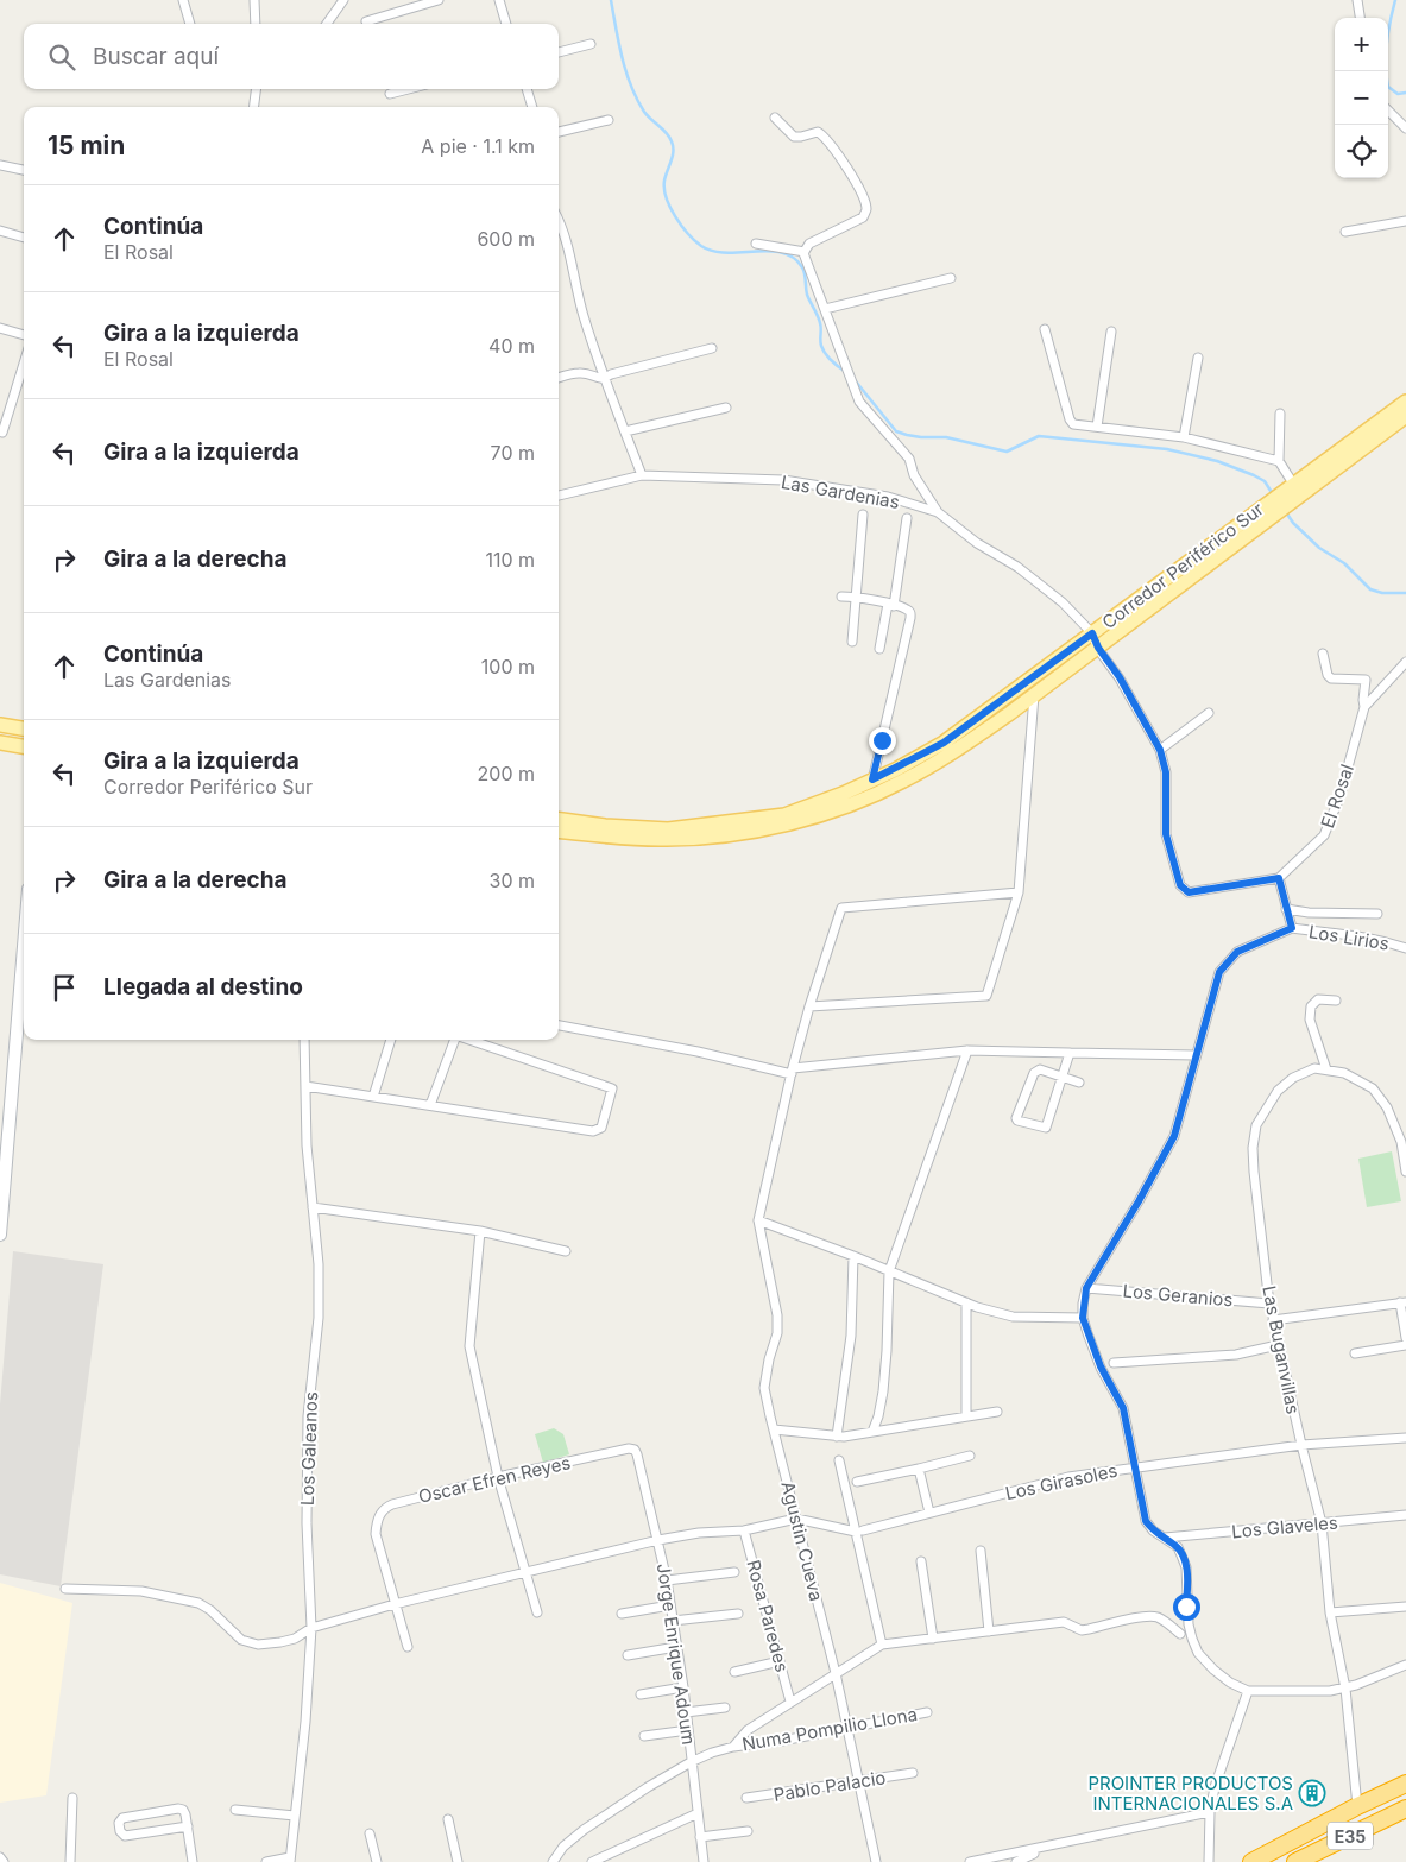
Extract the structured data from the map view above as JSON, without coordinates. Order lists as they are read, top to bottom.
{
  "streets": {
    "highway": ["E35"],
    "main road": ["Corredor Periférico Sur"],
    "street": [
      "Las Gardenias",
      "El Rosal",
      "Los Lirios",
      "Los Geranios",
      "Las Buganvillas",
      "Los Galeanos",
      "Oscar Efren Reyes",
      "Los Girasoles",
      "Los Glaveles",
      "Agustin Cueva",
      "Rosa Paredes",
      "Jorge Enrique Adoum",
      "Numa Pompilio Llona",
      "Pablo Palacio"
    ]
  },
  "crossings": [
    ["Las Gardenias", "Corredor Periférico Sur"],
    ["Las Gardenias", "El Rosal"],
    ["Los Geranios", "Las Buganvillas"],
    ["Las Buganvillas", "Los Girasoles"],
    ["Las Buganvillas", "Los Glaveles"],
    ["Las Buganvillas", "E35"],
    ["Oscar Efren Reyes", "Jorge Enrique Adoum"],
    ["Agustin Cueva", "Numa Pompilio Llona"],
    ["Agustin Cueva", "Pablo Palacio"],
    ["Jorge Enrique Adoum", "Numa Pompilio Llona"]
  ],
  "places": {
    "building": ["PROINTER PRODUCTOS INTERNACIONALES S.A"]
  },
  "page": {
    "map_buttons": ["+", "−"],
    "search": "Buscar aquí",
    "heading": ["15 min", "A pie · 1.1 km"],
    "list": [
      ["Continúa", "El Rosal", "600 m"],
      ["Gira a la izquierda", "El Rosal", "40 m"],
      ["Gira a la izquierda", "70 m"],
      ["Gira a la derecha", "110 m"],
      ["Continúa", "Las Gardenias", "100 m"],
      ["Gira a la izquierda", "Corredor Periférico Sur", "200 m"],
      ["Gira a la derecha", "30 m"],
      "Llegada al destino"
    ]
  }
}
